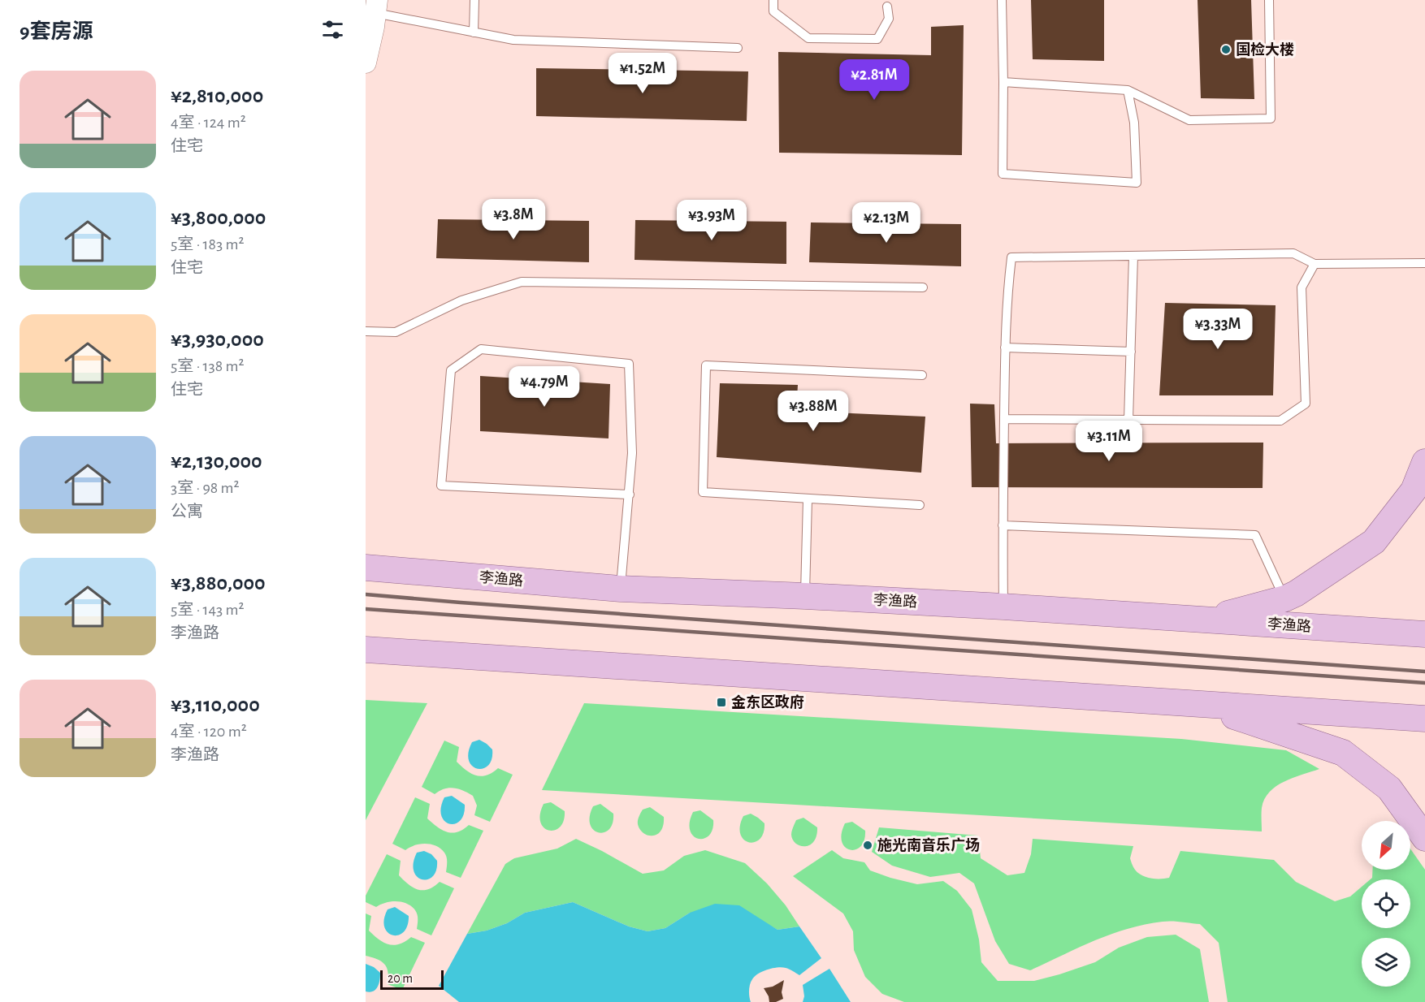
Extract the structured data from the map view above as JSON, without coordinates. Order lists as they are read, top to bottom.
{
  "streets": {
    "main road": ["李渔路"]
  },
  "places": {
    "other": ["国检大楼", "施光南音乐广场"],
    "transit": ["金东区政府"]
  },
  "scale_bar": "20 m",
  "north": "bottom left",
  "page": {
    "heading": "9套房源",
    "price": [
      "¥1.52M",
      "¥2.81M",
      "¥3.8M",
      "¥3.93M",
      "¥2.13M",
      "¥3.33M",
      "¥4.79M",
      "¥3.88M",
      "¥3.11M"
    ],
    "list": [
      {
        "name": "¥2,810,000",
        "note": "4室 · 124 m² · 住宅"
      },
      {
        "name": "¥3,800,000",
        "note": "5室 · 183 m² · 住宅"
      },
      {
        "name": "¥3,930,000",
        "note": "5室 · 138 m² · 住宅"
      },
      {
        "name": "¥2,130,000",
        "note": "3室 · 98 m² · 公寓"
      },
      {
        "name": "¥3,880,000",
        "note": "5室 · 143 m² · 李渔路"
      },
      {
        "name": "¥3,110,000",
        "note": "4室 · 120 m² · 李渔路"
      }
    ],
    "scale": "20 m"
  }
}
